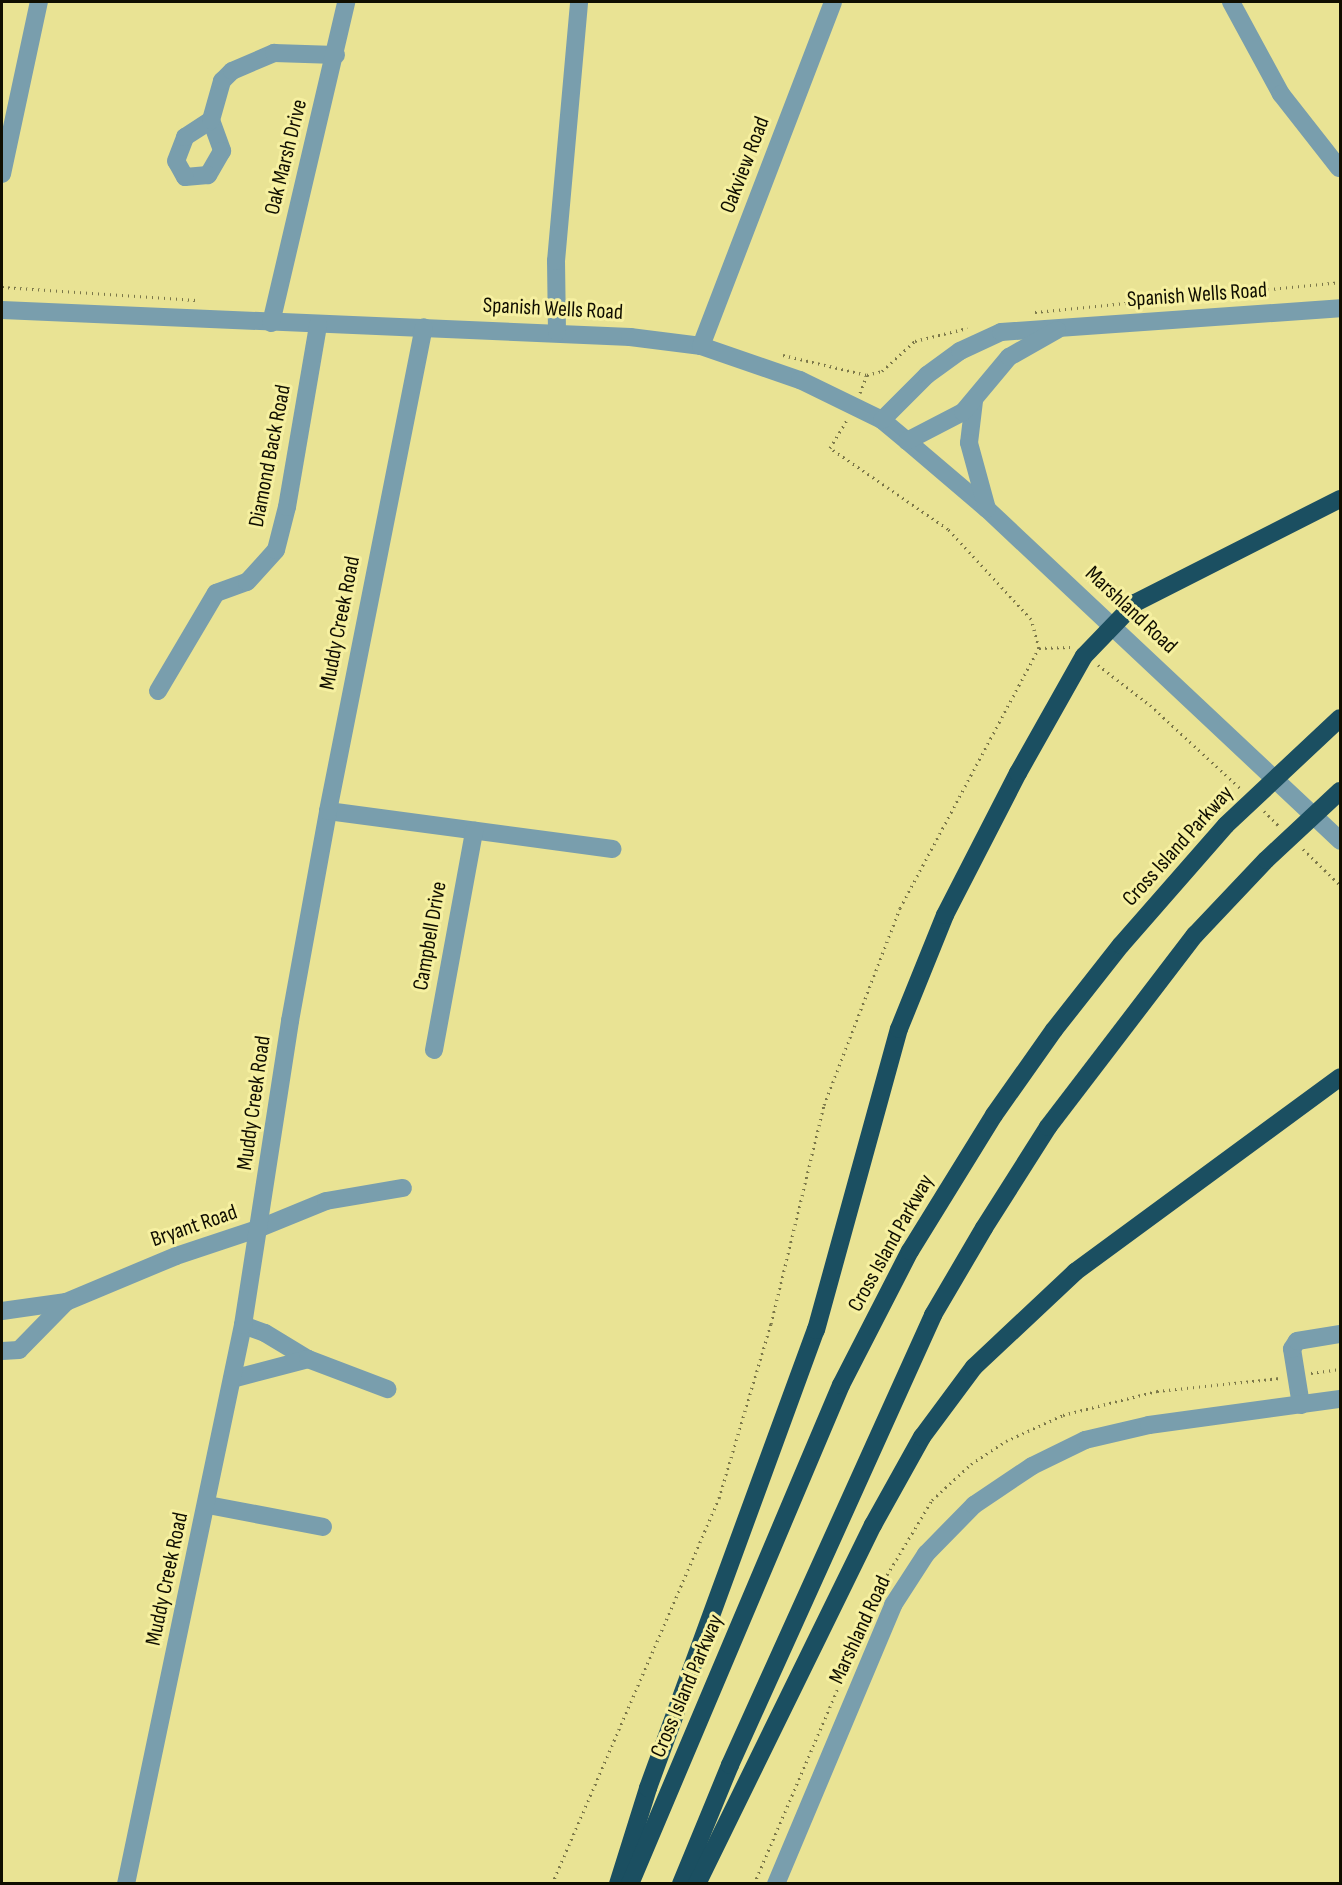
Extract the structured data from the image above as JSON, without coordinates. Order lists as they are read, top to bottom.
{
  "streets": {
    "highway": ["Cross Island Parkway"],
    "street": [
      "Oak Marsh Drive",
      "Oakview Road",
      "Spanish Wells Road",
      "Diamond Back Road",
      "Marshland Road",
      "Muddy Creek Road",
      "Campbell Drive",
      "Bryant Road"
    ]
  },
  "crossings": [
    ["Oak Marsh Drive", "Spanish Wells Road"],
    ["Oakview Road", "Spanish Wells Road"],
    ["Spanish Wells Road", "Diamond Back Road"],
    ["Spanish Wells Road", "Marshland Road"],
    ["Spanish Wells Road", "Muddy Creek Road"],
    ["Muddy Creek Road", "Bryant Road"]
  ]
}
